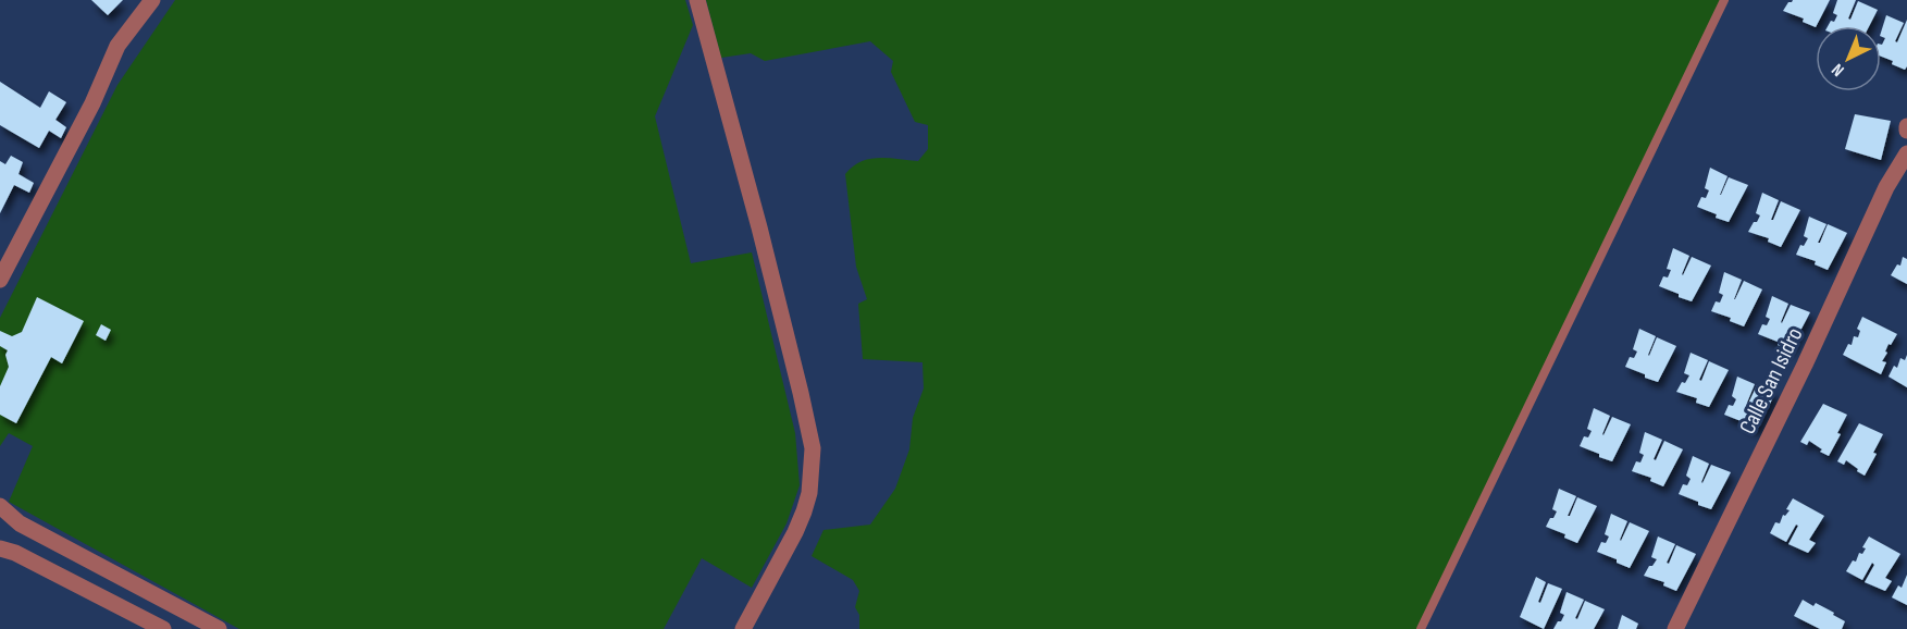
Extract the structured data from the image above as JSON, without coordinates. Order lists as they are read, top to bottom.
{
  "streets": {
    "street": ["Calle San Isidro"]
  },
  "north": "bottom left"
}
